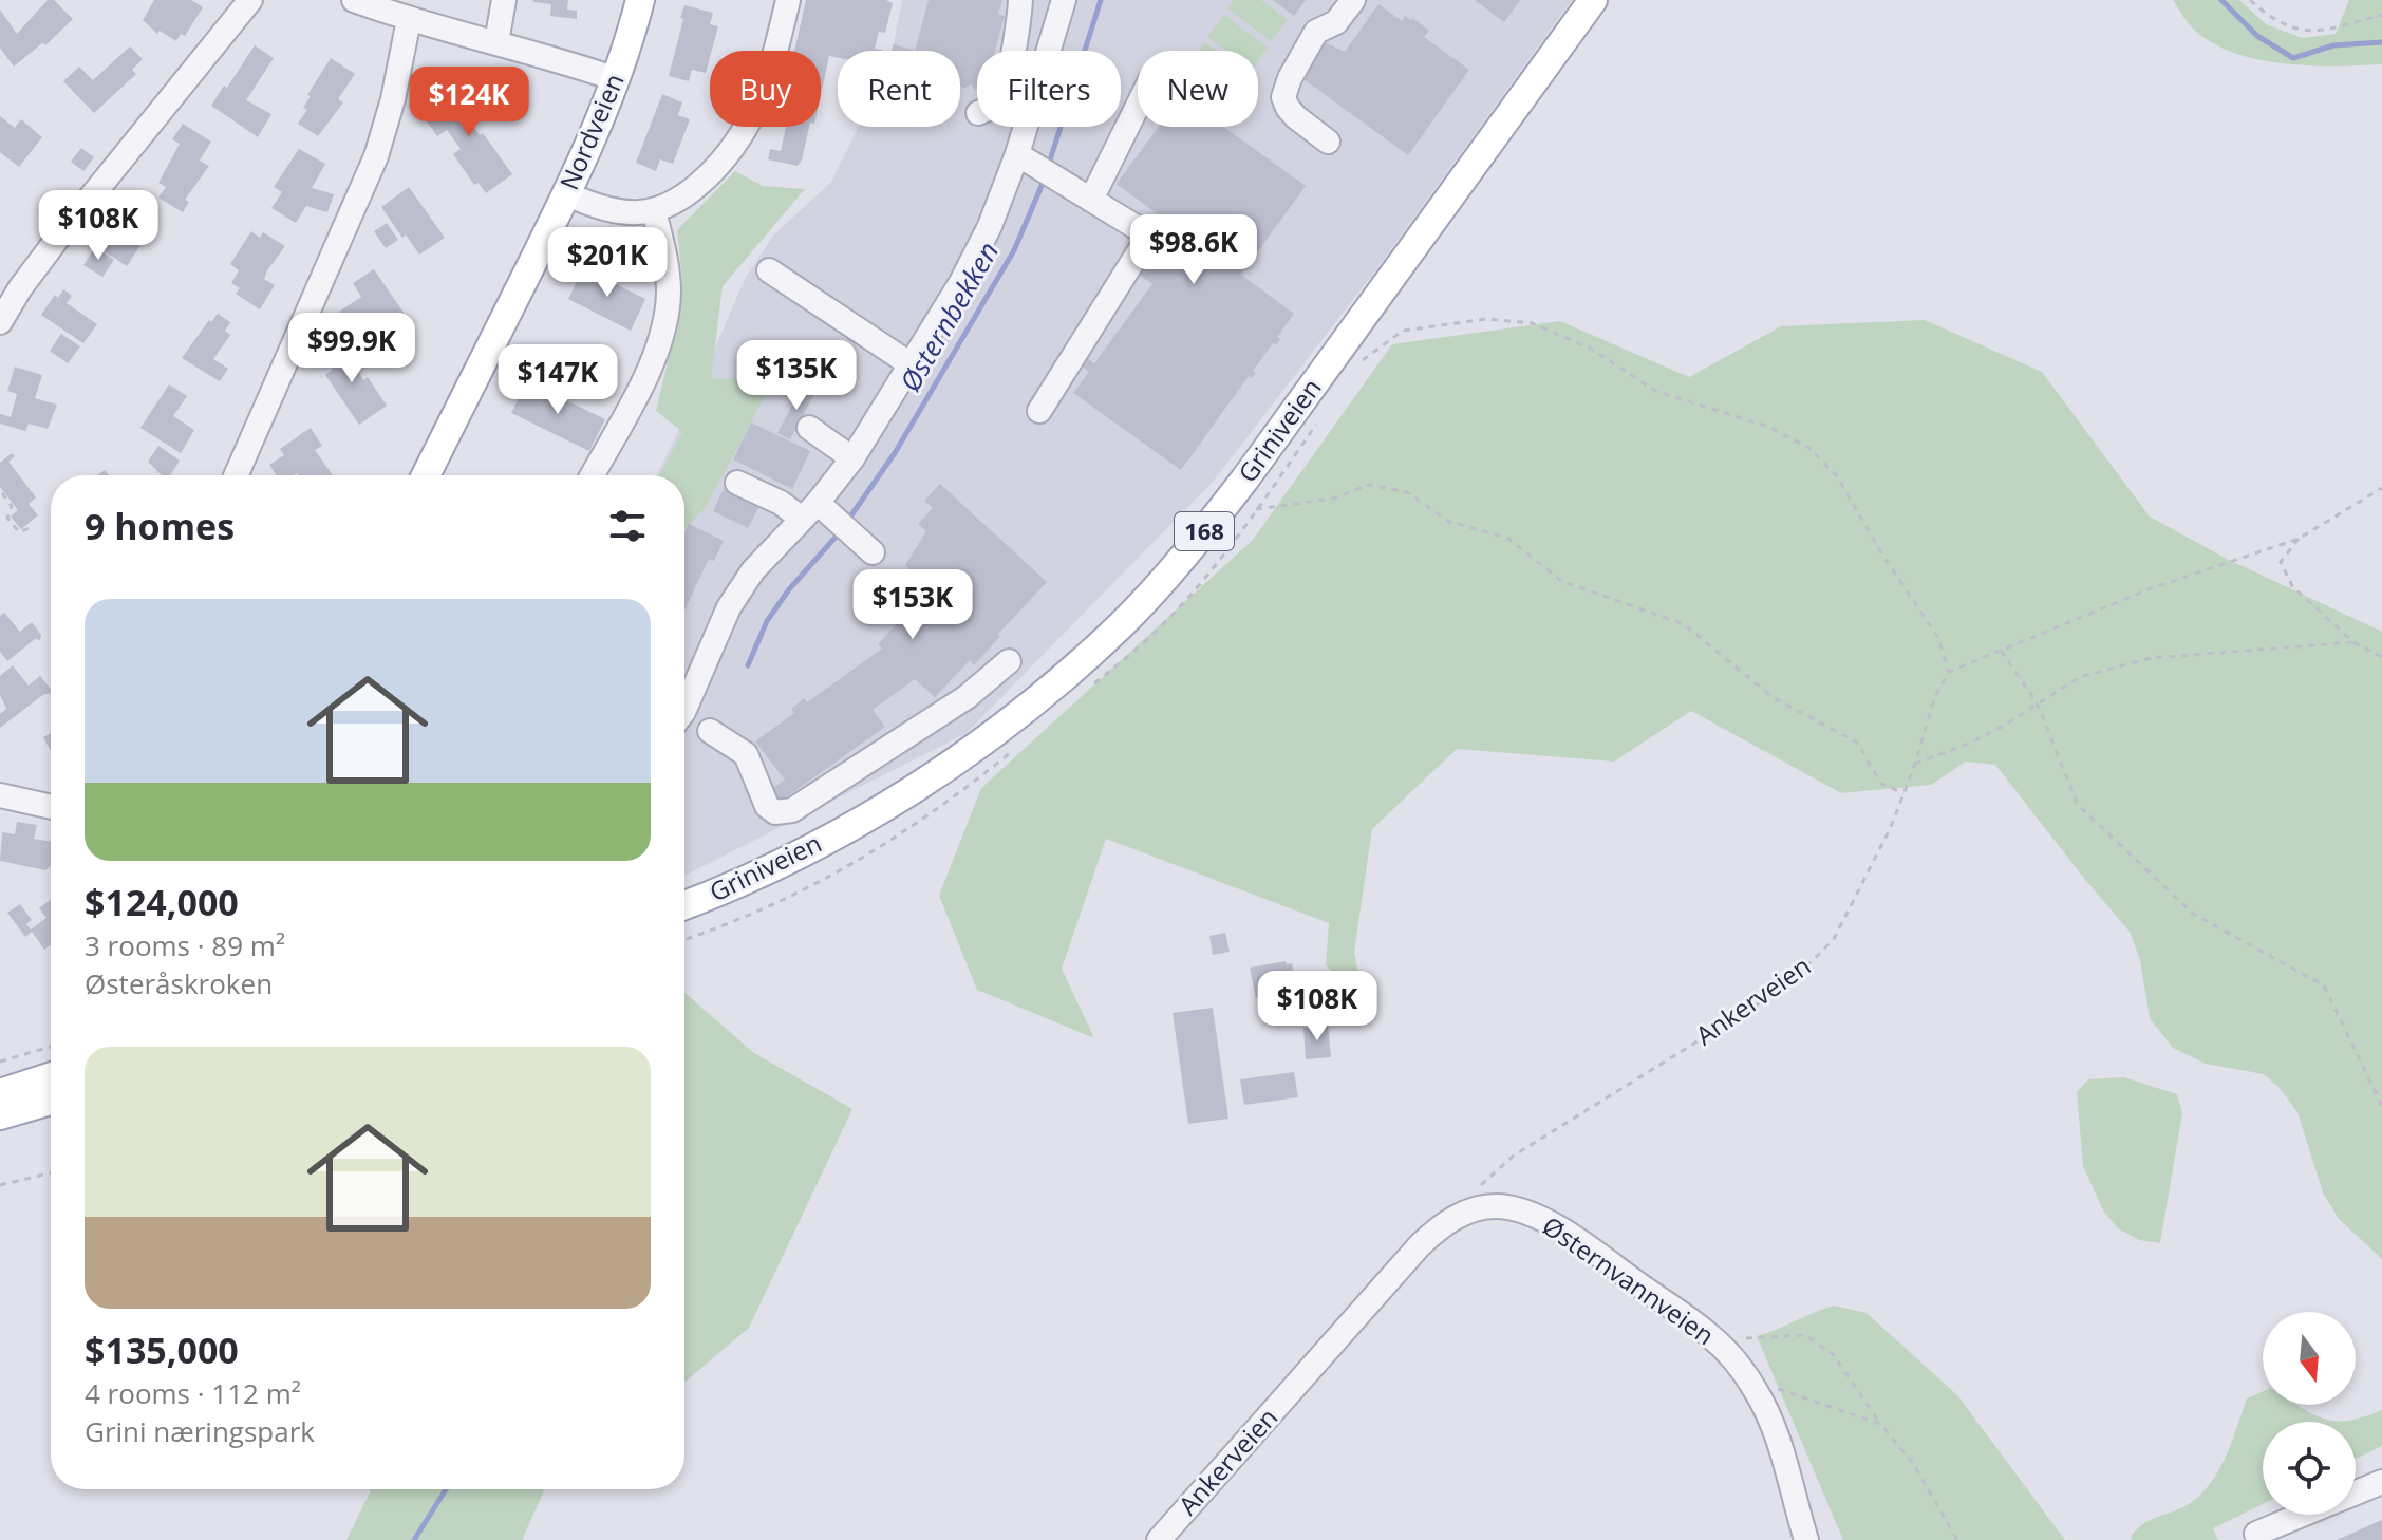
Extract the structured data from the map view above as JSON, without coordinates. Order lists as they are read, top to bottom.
{
  "streets": {
    "main road": ["Nordveien", "Griniveien", "168"],
    "street": ["Ankerveien", "Østernvannveien"]
  },
  "crossings": [
    ["Ankerveien", "Østernvannveien"]
  ],
  "water": ["Østernbekken"],
  "north": "bottom",
  "page": {
    "chip": [
      "Buy",
      "Rent",
      "Filters",
      "New"
    ],
    "price": [
      "$124K",
      "$108K",
      "$98.6K",
      "$201K",
      "$99.9K",
      "$135K",
      "$147K",
      "$153K",
      "$108K"
    ],
    "heading": "9 homes",
    "list": [
      {
        "name": "$124,000",
        "note": "3 rooms · 89 m² · Østeråskroken"
      },
      {
        "name": "$135,000",
        "note": "4 rooms · 112 m² · Grini næringspark"
      }
    ]
  }
}
